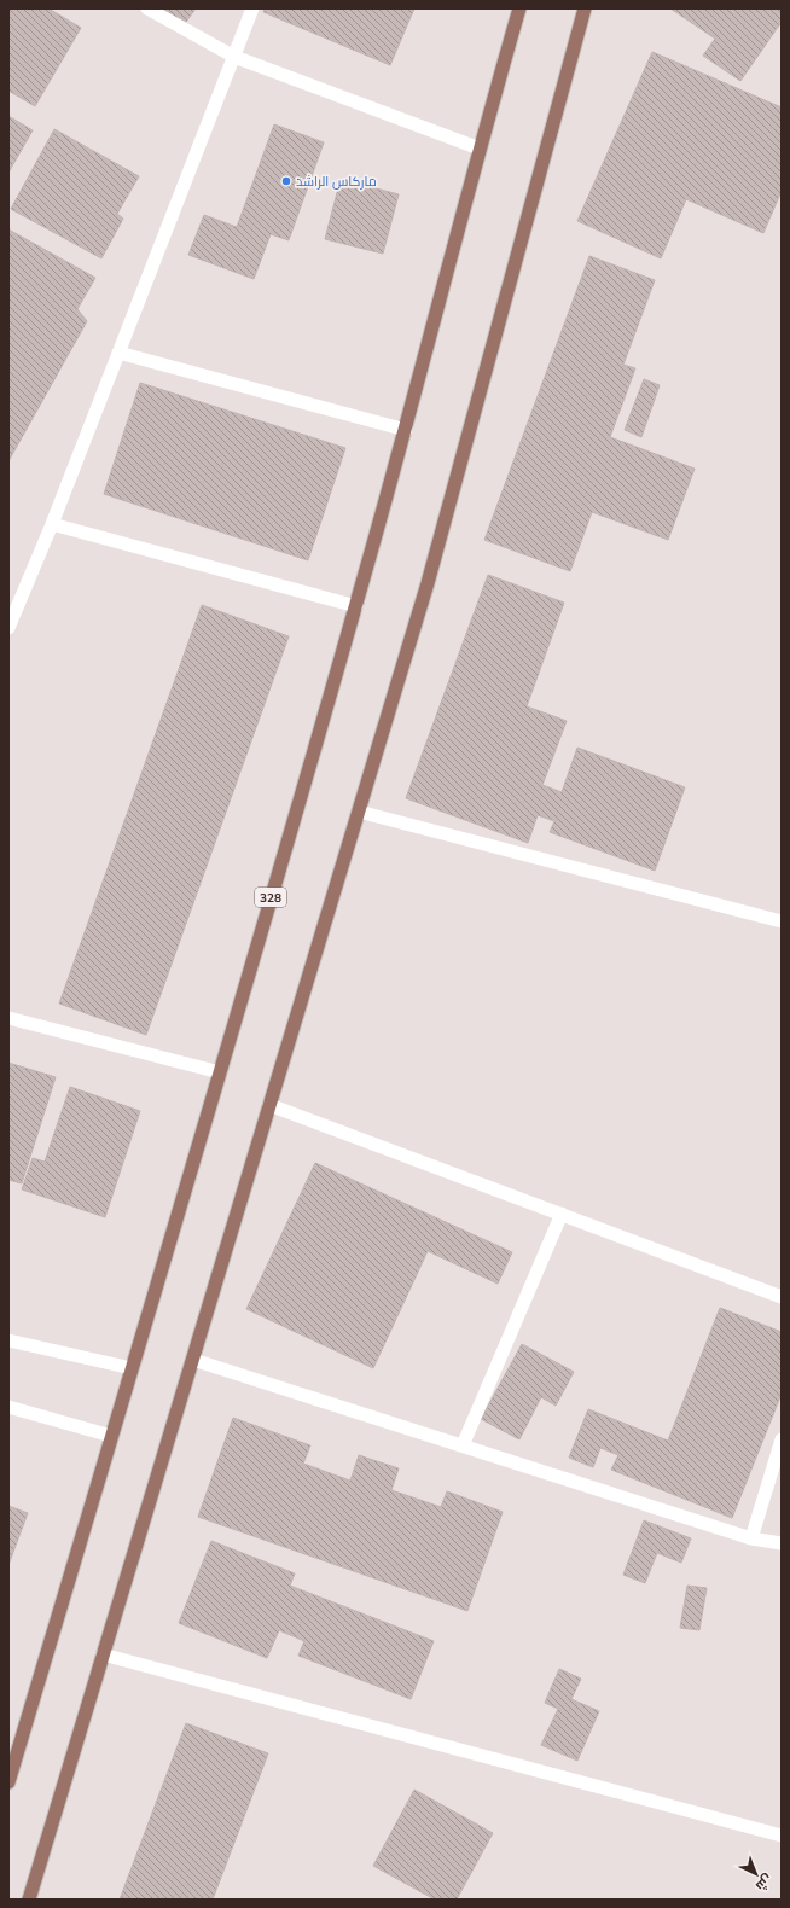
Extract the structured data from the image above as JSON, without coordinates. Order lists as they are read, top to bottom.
{
  "streets": {
    "main road": ["328"]
  },
  "places": ["ماركاس الراشد"],
  "north": "bottom right"
}
